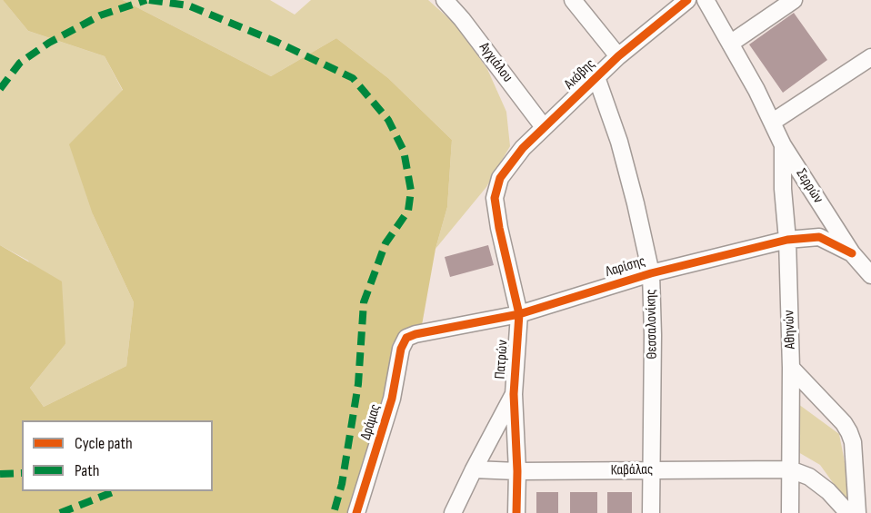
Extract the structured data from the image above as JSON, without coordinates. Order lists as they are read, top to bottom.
{
  "streets": {
    "street": [
      "Αγχιάλου",
      "Ακόβης",
      "Σερρών",
      "Λαρίσης",
      "Θεσσαλονίκης",
      "Αθηνών",
      "Πατρών",
      "Δράμας",
      "Καβάλας"
    ]
  },
  "crossings": [
    ["Αγχιάλου", "Ακόβης"],
    ["Ακόβης", "Θεσσαλονίκης"],
    ["Ακόβης", "Πατρών"],
    ["Σερρών", "Λαρίσης"],
    ["Σερρών", "Αθηνών"],
    ["Λαρίσης", "Θεσσαλονίκης"],
    ["Λαρίσης", "Αθηνών"],
    ["Λαρίσης", "Πατρών"],
    ["Λαρίσης", "Δράμας"],
    ["Θεσσαλονίκης", "Καβάλας"],
    ["Αθηνών", "Καβάλας"],
    ["Πατρών", "Καβάλας"]
  ],
  "legend": ["Cycle path", "Path"]
}
